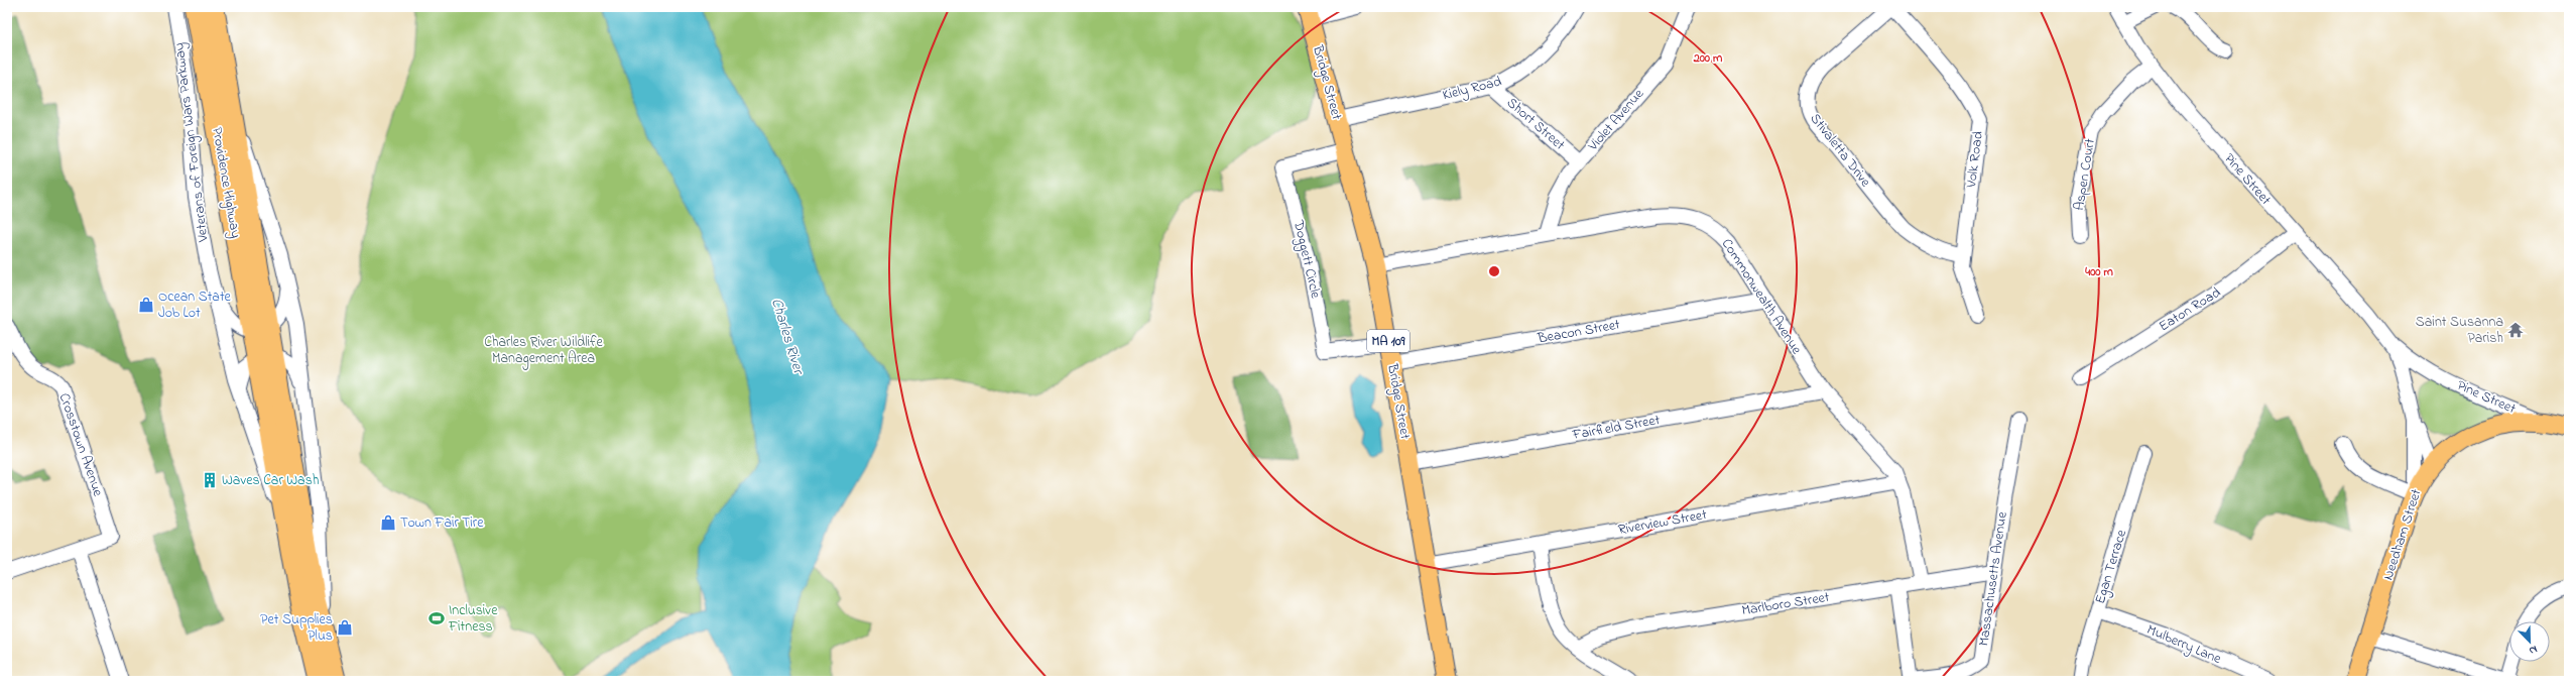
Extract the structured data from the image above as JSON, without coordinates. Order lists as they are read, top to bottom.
{
  "streets": {
    "highway": ["Veterans of Foreign Wars Parkway", "Providence Highway"],
    "main road": ["Bridge Street", "MA 109", "Needham Street"],
    "street": [
      "Kiely Road",
      "Violet Avenue",
      "Short Street",
      "Stivaletta Drive",
      "Volk Road",
      "Aspen Court",
      "Pine Street",
      "Doggett Circle",
      "Commonwealth Avenue",
      "Eaton Road",
      "Beacon Street",
      "Fairfield Street",
      "Crosstown Avenue",
      "Riverview Street",
      "Egan Terrace",
      "Massachusetts Avenue",
      "Marlboro Street",
      "Mulberry Lane"
    ]
  },
  "crossings": [
    ["Bridge Street", "Kiely Road"],
    ["Bridge Street", "Doggett Circle"],
    ["Bridge Street", "Commonwealth Avenue"],
    ["Bridge Street", "Beacon Street"],
    ["Bridge Street", "Fairfield Street"],
    ["Bridge Street", "Riverview Street"],
    ["Kiely Road", "Short Street"],
    ["Violet Avenue", "Short Street"],
    ["Violet Avenue", "Commonwealth Avenue"],
    ["Veterans of Foreign Wars Parkway", "Providence Highway"],
    ["Stivaletta Drive", "Volk Road"],
    ["Aspen Court", "Pine Street"],
    ["Pine Street", "Eaton Road"],
    ["Pine Street", "Needham Street"],
    ["Commonwealth Avenue", "Beacon Street"],
    ["Commonwealth Avenue", "Fairfield Street"],
    ["Commonwealth Avenue", "Riverview Street"],
    ["Commonwealth Avenue", "Marlboro Street"],
    ["Egan Terrace", "Mulberry Lane"],
    ["Massachusetts Avenue", "Marlboro Street"]
  ],
  "water": ["Charles River"],
  "parks": ["Charles River Wildlife Management Area"],
  "places": {
    "shop": ["Ocean State Job Lot", "Town Fair Tire", "Pet Supplies Plus"],
    "temple": ["Saint Susanna Parish"],
    "building": ["Waves Car Wash"],
    "sports": ["Inclusive Fitness"]
  },
  "north": "bottom right",
  "rings": ["200 m", "400 m"]
}
